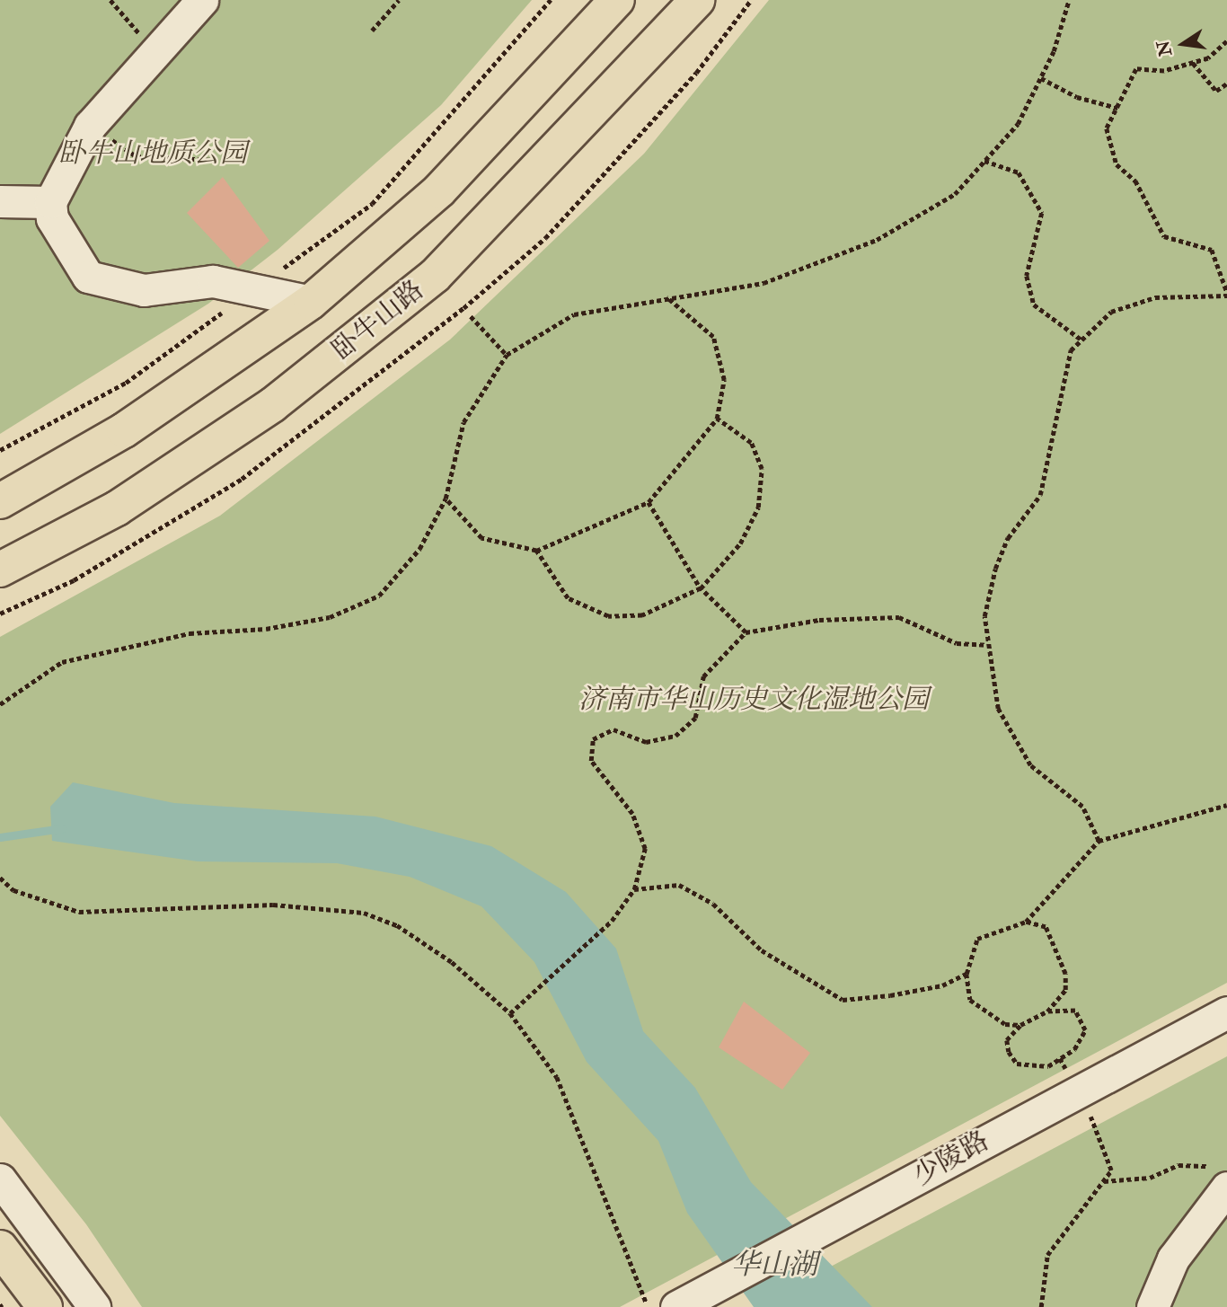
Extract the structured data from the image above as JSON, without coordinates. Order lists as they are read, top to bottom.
{
  "streets": {
    "main road": ["卧牛山路"],
    "street": ["少陵路"]
  },
  "water": ["华山湖"],
  "parks": ["卧牛山地质公园", "济南市华山历史文化湿地公园"],
  "north": "left"
}
